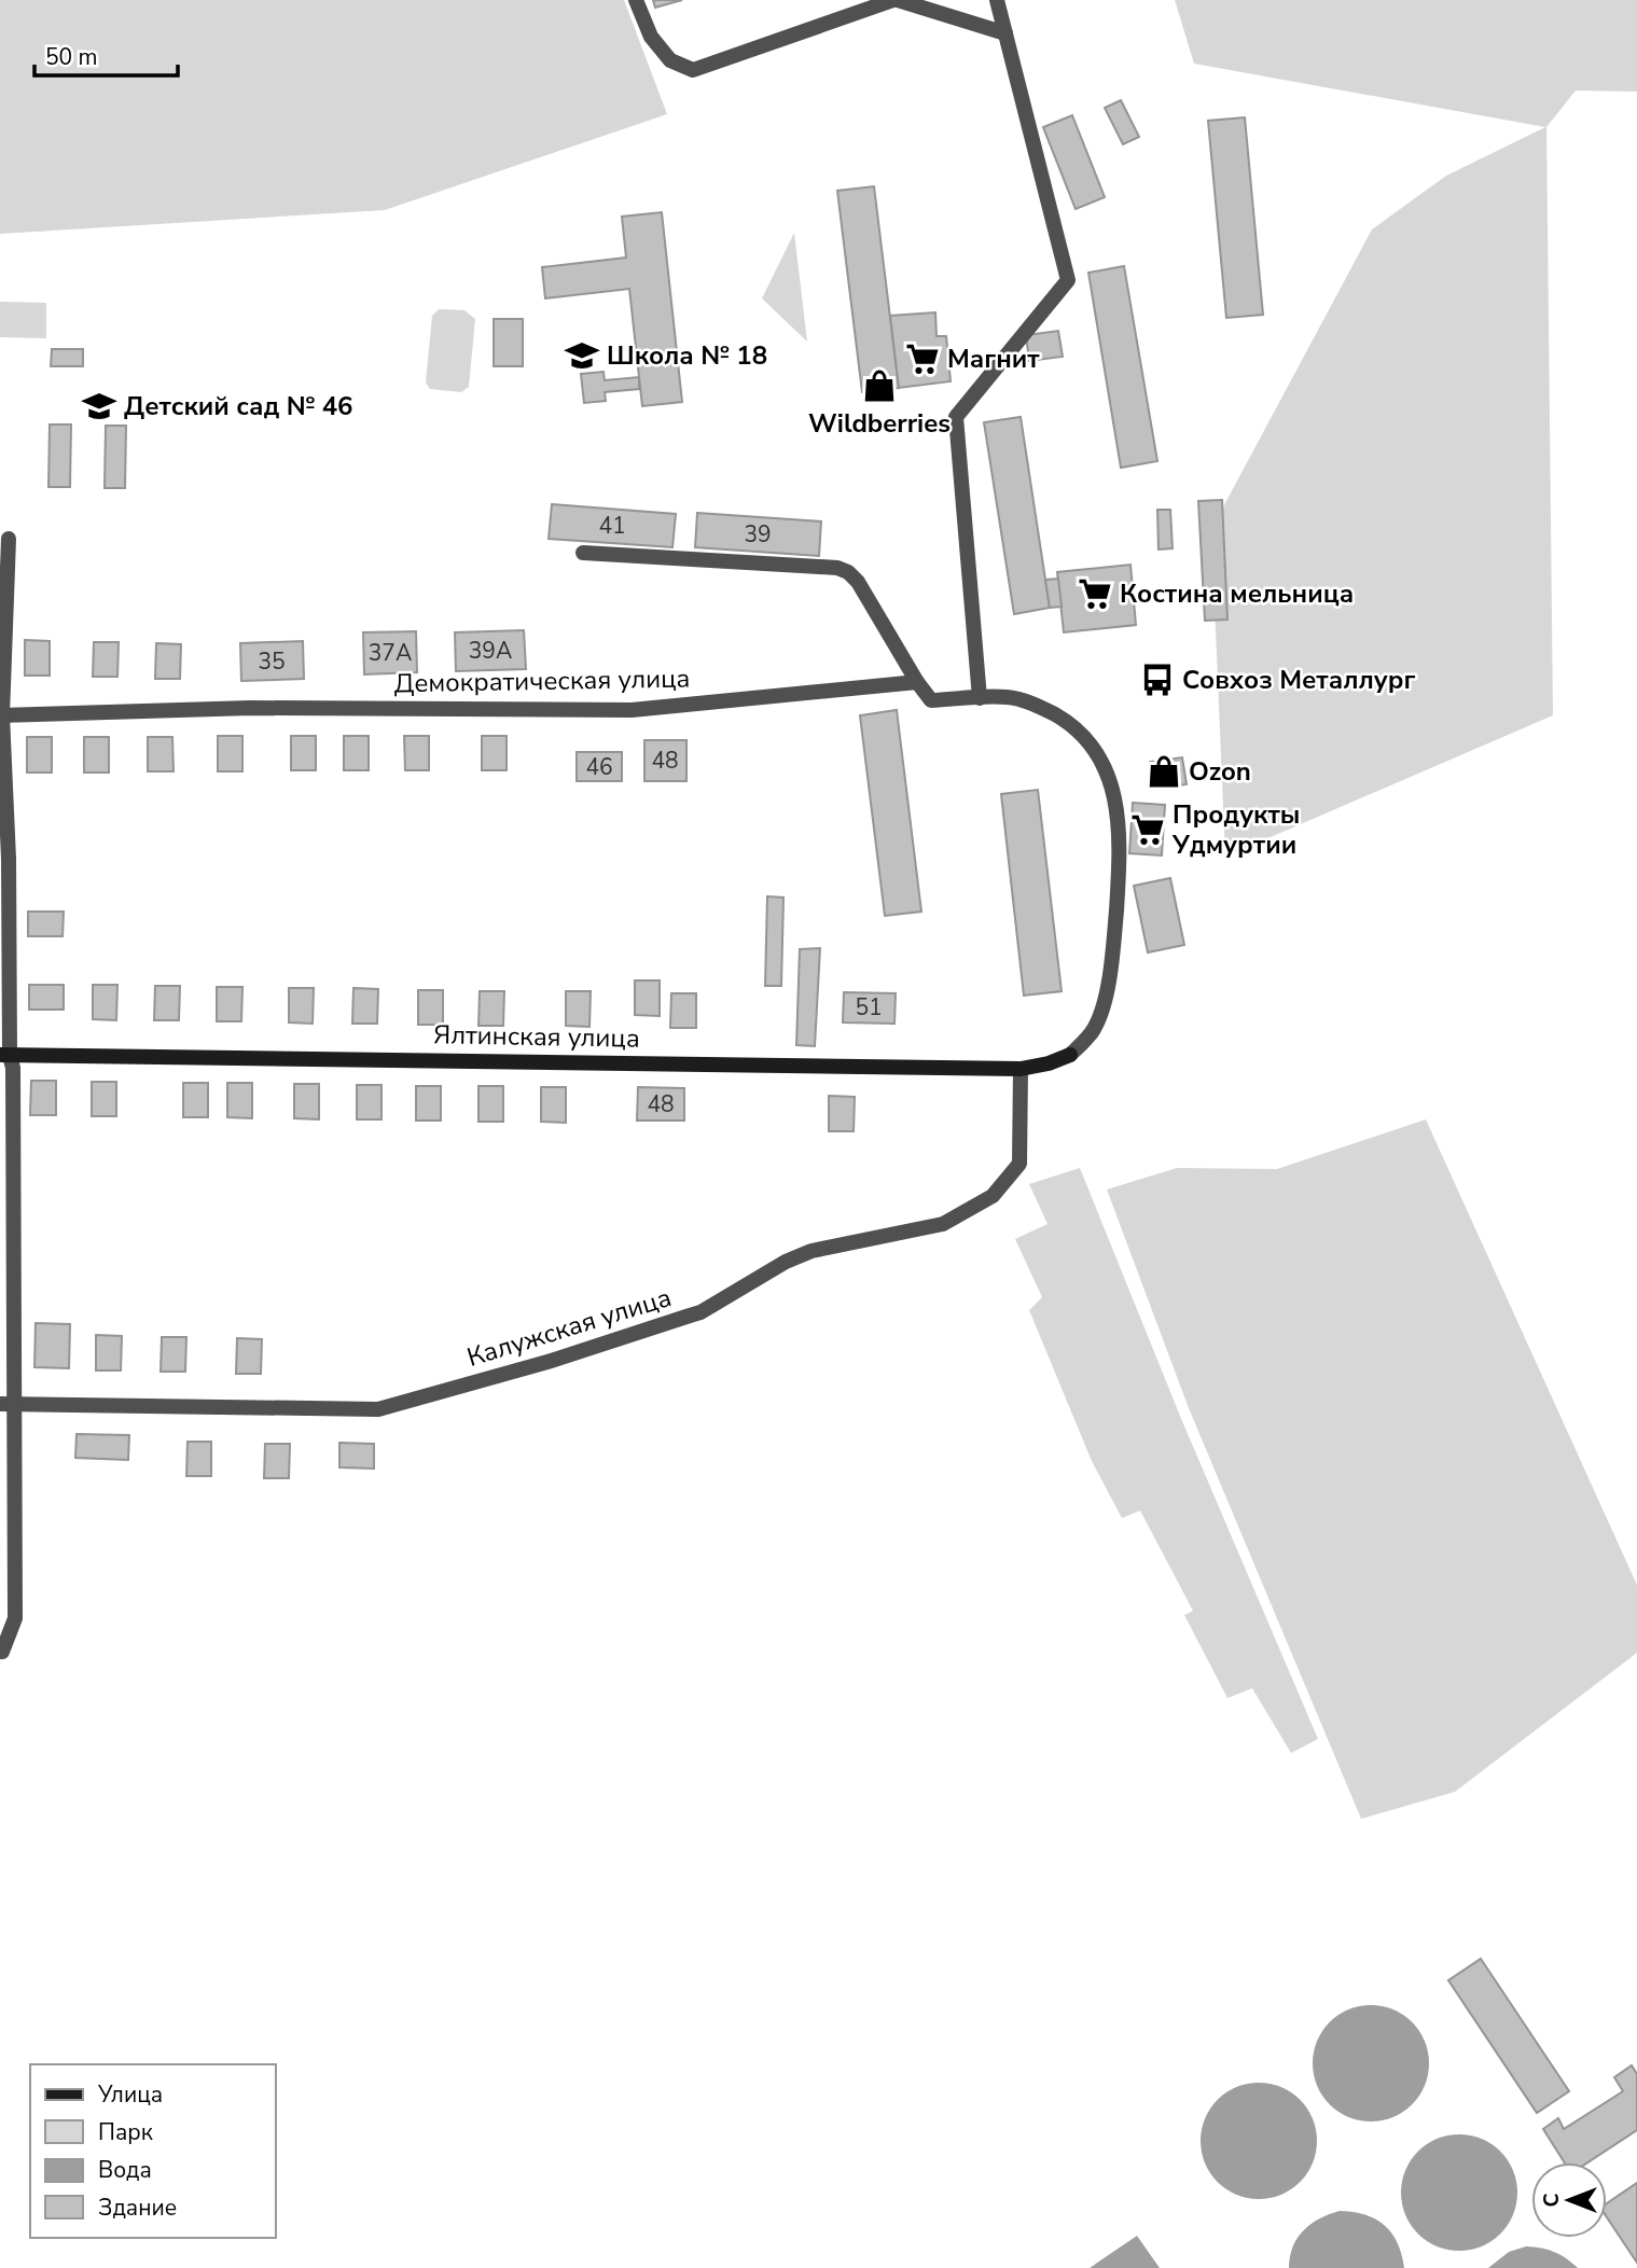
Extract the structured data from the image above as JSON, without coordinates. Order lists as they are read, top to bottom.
{
  "streets": {
    "street": ["Демократическая улица", "Ялтинская улица", "Калужская улица"]
  },
  "crossings": [
    ["Ялтинская улица", "Калужская улица"]
  ],
  "places": {
    "school or university": ["Школа № 18", "Детский сад № 46"],
    "supermarket": ["Магнит", "Костина мельница", "Продукты Удмуртии"],
    "shop": ["Wildberries", "Ozon"],
    "bus stop": ["Совхоз Металлург"]
  },
  "house_numbers": [
    "41",
    "39",
    "39А",
    "37А",
    "35",
    "48",
    "46",
    "51",
    "48"
  ],
  "legend": [
    "Улица",
    "Парк",
    "Вода",
    "Здание"
  ],
  "scale_bar": "50 m",
  "north": "left"
}
